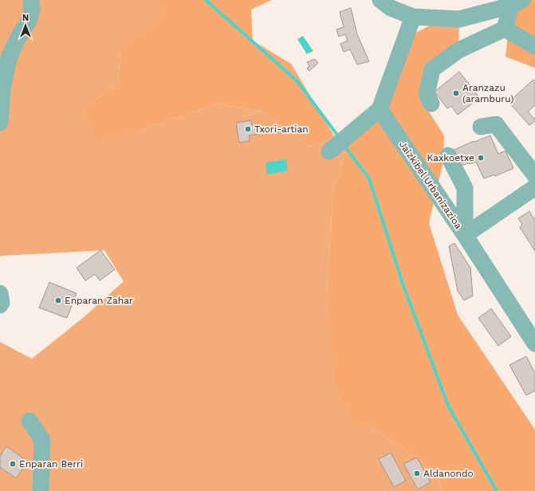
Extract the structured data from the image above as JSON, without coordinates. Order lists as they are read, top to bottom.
{
  "streets": {
    "street": ["Jaizkibel Urbanizazioa"]
  },
  "places": [
    "Aranzazu (aramburu)",
    "Txori-artian",
    "Kaxkoetxe",
    "Enparan Zahar",
    "Enparan Berri",
    "Aldanondo"
  ],
  "north": "top"
}
